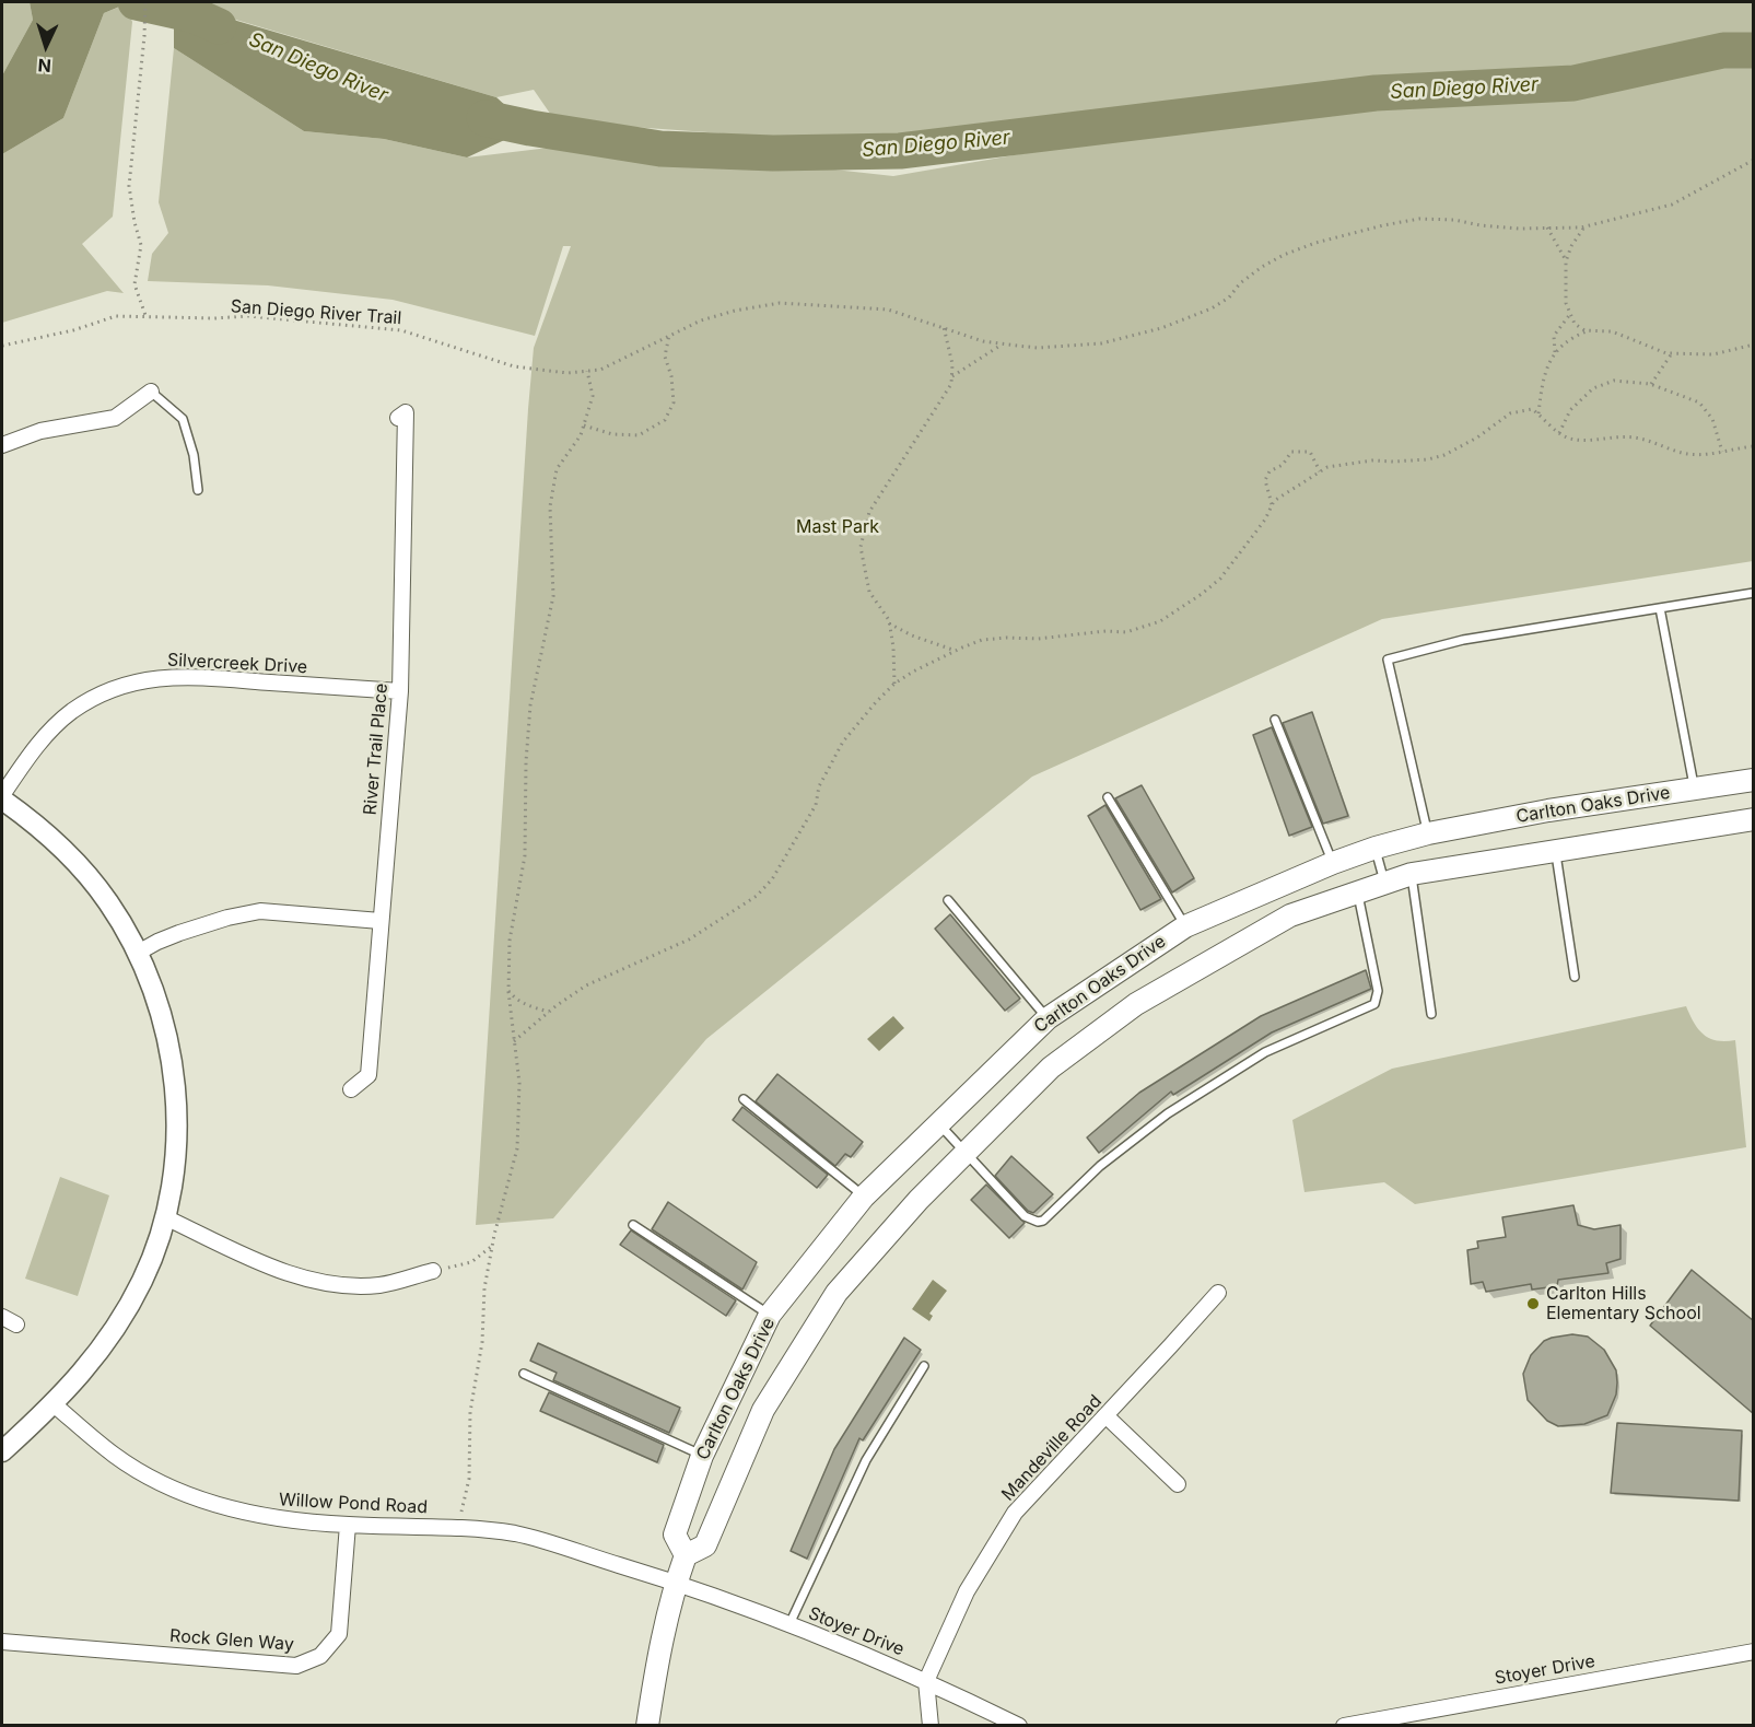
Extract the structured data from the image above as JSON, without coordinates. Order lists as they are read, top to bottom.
{
  "streets": {
    "main road": ["Carlton Oaks Drive"],
    "street": [
      "Silvercreek Drive",
      "River Trail Place",
      "Mandeville Road",
      "Willow Pond Road",
      "Stoyer Drive",
      "Rock Glen Way"
    ],
    "path": ["San Diego River Trail"]
  },
  "crossings": [
    ["Silvercreek Drive", "River Trail Place"],
    ["Mandeville Road", "Stoyer Drive"],
    ["Willow Pond Road", "Stoyer Drive"],
    ["Willow Pond Road", "Rock Glen Way"]
  ],
  "water": ["San Diego River"],
  "parks": ["Mast Park"],
  "places": ["Carlton Hills Elementary School"],
  "north": "bottom"
}
